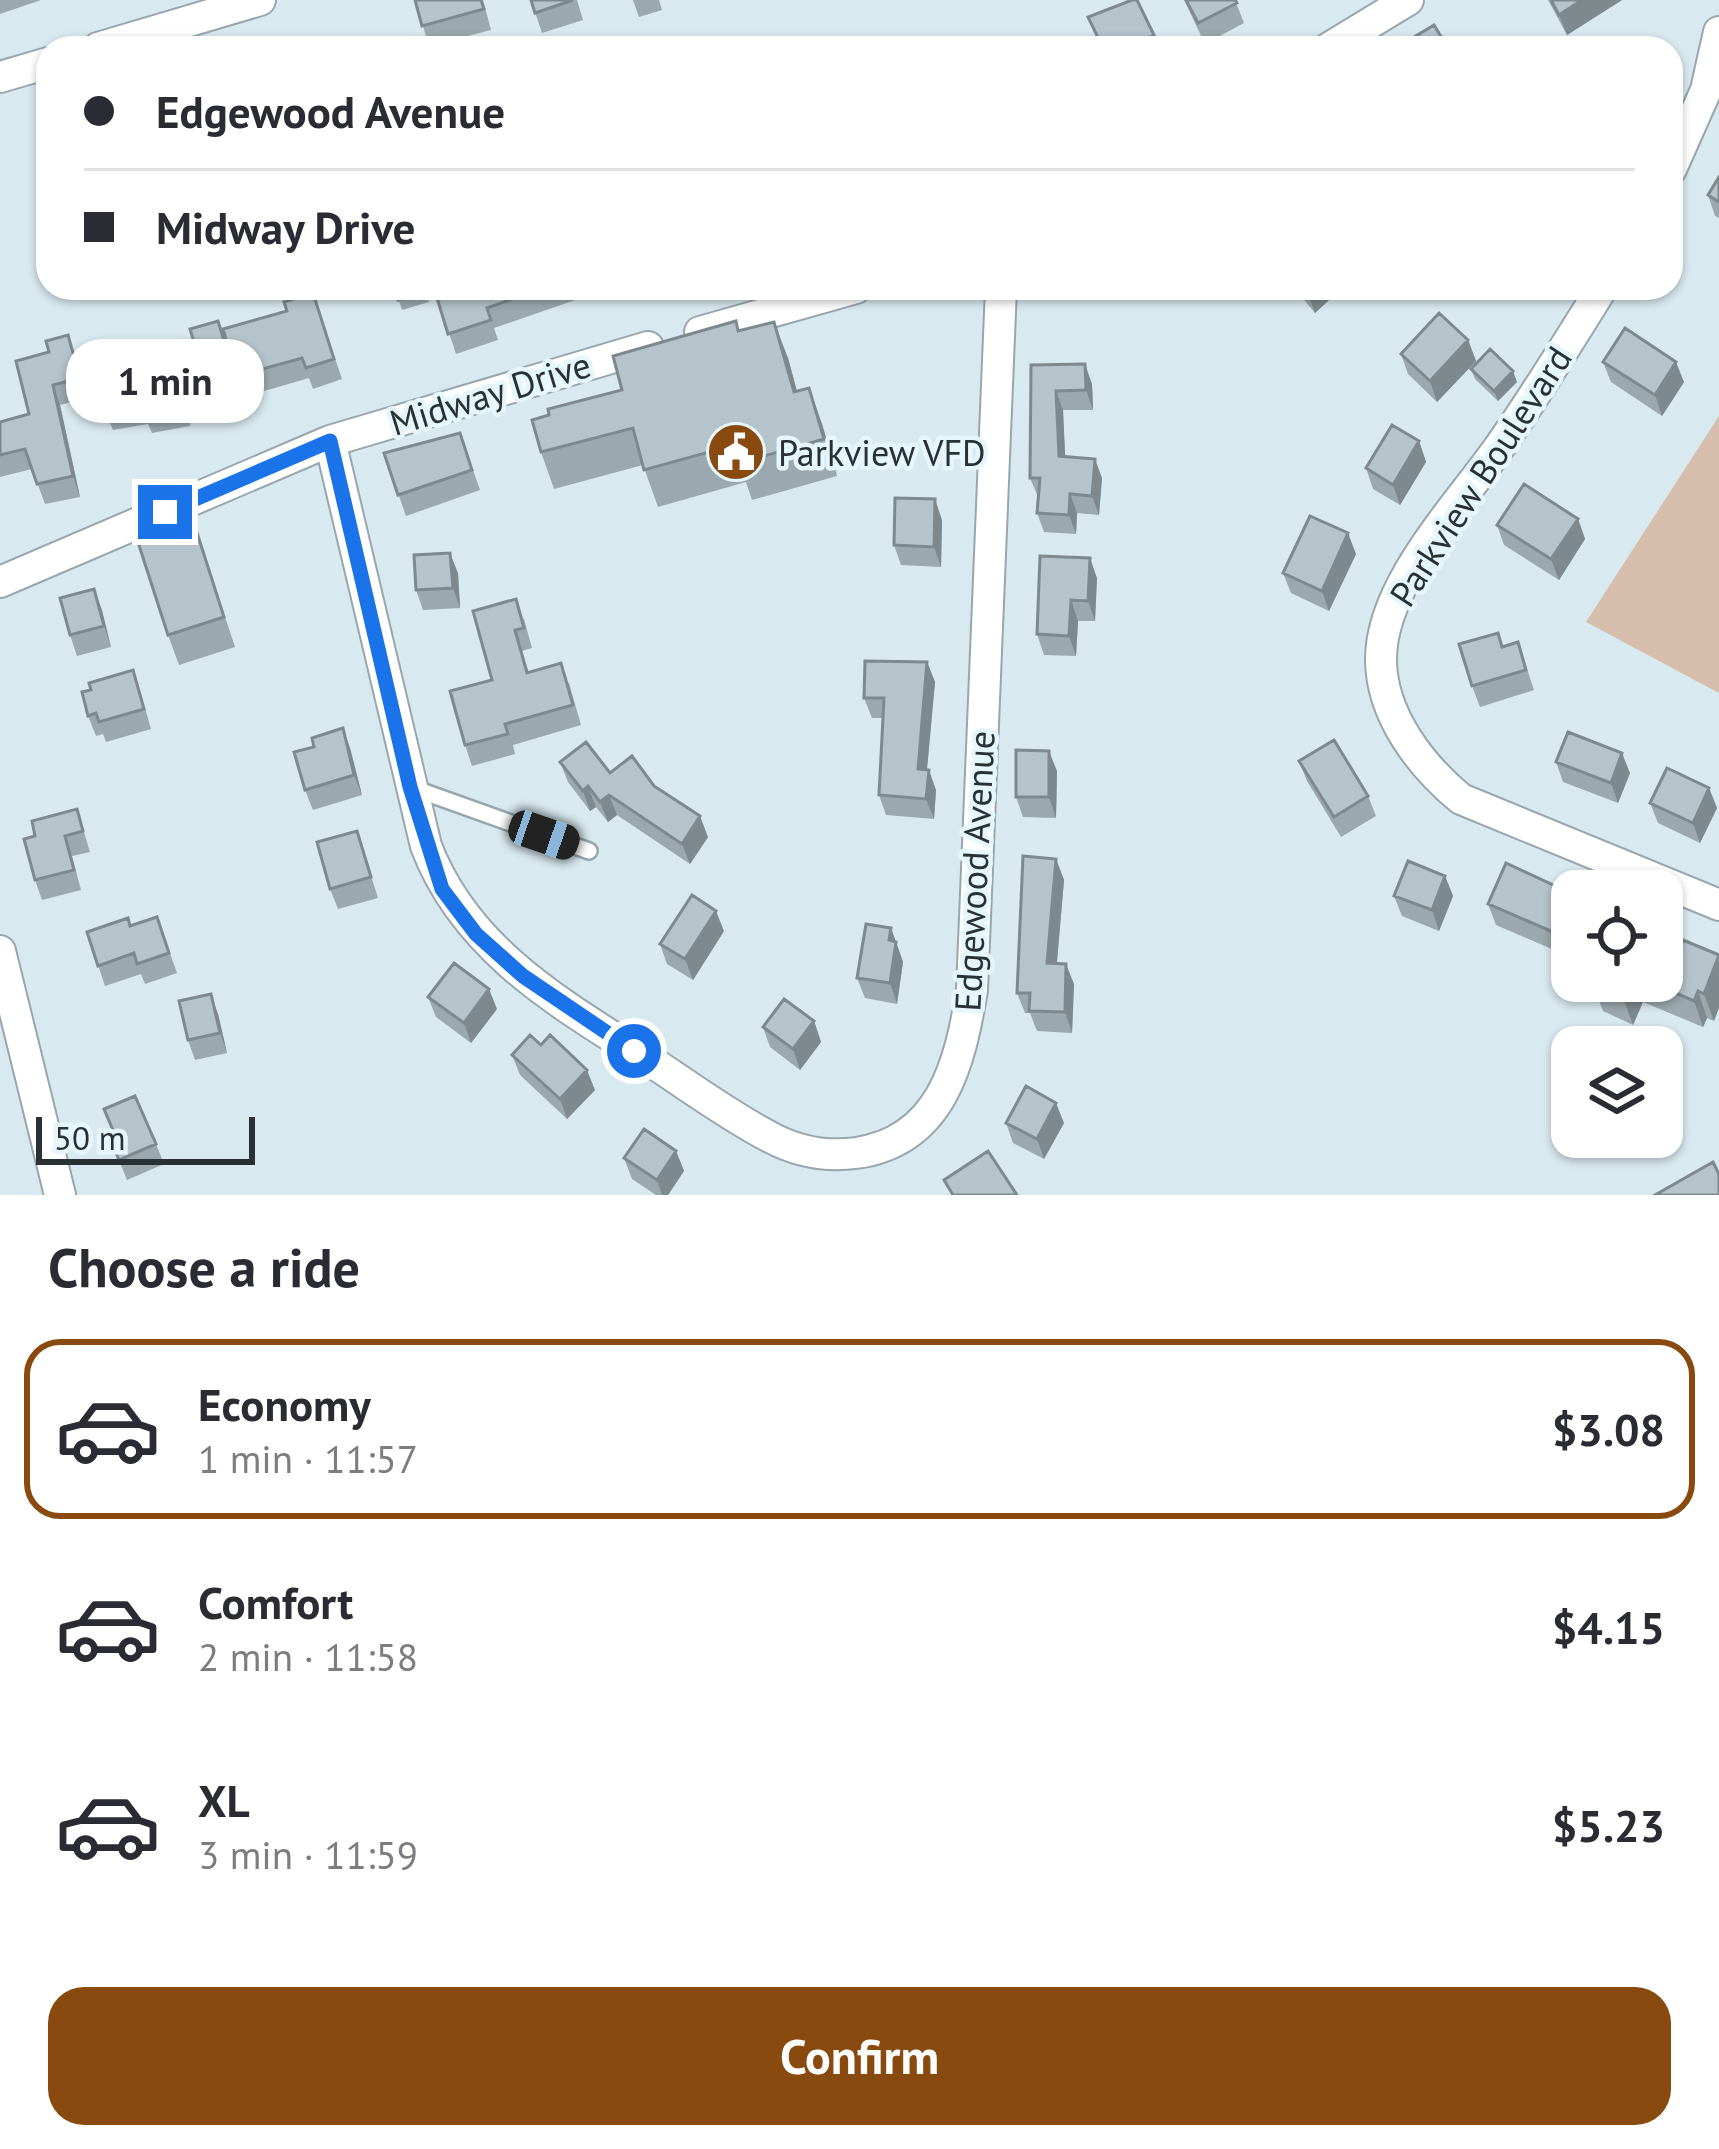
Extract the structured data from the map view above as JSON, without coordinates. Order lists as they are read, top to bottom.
{
  "streets": {
    "street": ["Midway Drive", "Parkview Boulevard", "Edgewood Avenue"]
  },
  "crossings": [
    ["Midway Drive", "Edgewood Avenue"]
  ],
  "places": {
    "public building": ["Parkview VFD"]
  },
  "scale_bar": "50 m",
  "page": {
    "banner": ["Edgewood Avenue", "Midway Drive"],
    "bubble": "1 min",
    "scale": "50 m",
    "heading": "Choose a ride",
    "list": [
      {
        "name": "Economy",
        "note": "1 min · 11:57",
        "value": "$3.08"
      },
      {
        "name": "Comfort",
        "note": "2 min · 11:58",
        "value": "$4.15"
      },
      {
        "name": "XL",
        "note": "3 min · 11:59",
        "value": "$5.23"
      }
    ],
    "buttons": "Confirm"
  }
}
